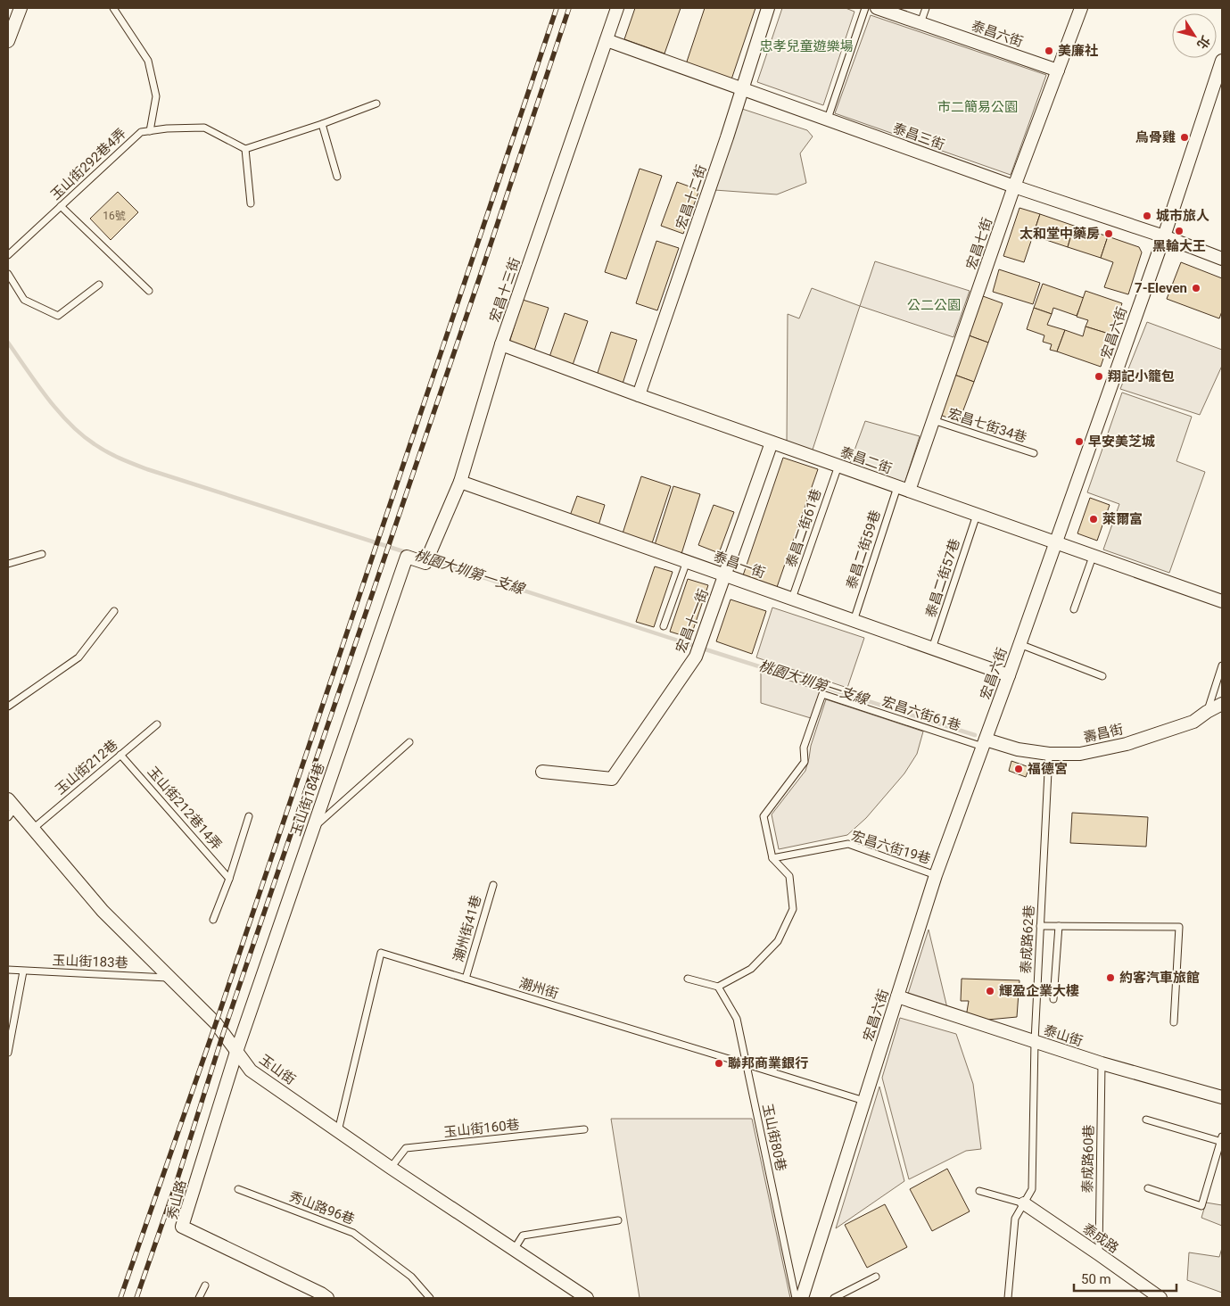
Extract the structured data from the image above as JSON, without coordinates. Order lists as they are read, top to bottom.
{
  "streets": {
    "street": [
      "泰昌六街",
      "泰昌三街",
      "宏昌十二街",
      "宏昌七街",
      "宏昌十三街",
      "宏昌六街",
      "泰昌二街",
      "泰昌一街",
      "宏昌十一街",
      "壽昌街",
      "玉山街184巷",
      "泰山街",
      "玉山街",
      "秀山路",
      "泰成路"
    ],
    "lane": [
      "玉山街292巷4弄",
      "宏昌七街34巷",
      "泰昌二街61巷",
      "泰昌二街59巷",
      "泰昌二街57巷",
      "宏昌六街61巷",
      "玉山街212巷",
      "玉山街212巷14弄",
      "宏昌六街19巷",
      "潮州街41巷",
      "泰成路62巷",
      "玉山街183巷",
      "潮州街",
      "玉山街160巷",
      "玉山街80巷",
      "泰成路60巷",
      "秀山路96巷"
    ]
  },
  "crossings": [
    ["泰昌六街", "宏昌七街"],
    ["泰昌三街", "宏昌十二街"],
    ["泰昌三街", "宏昌七街"],
    ["泰昌三街", "宏昌十三街"],
    ["泰昌三街", "宏昌六街"],
    ["宏昌十二街", "泰昌二街"],
    ["宏昌七街", "宏昌七街34巷"],
    ["宏昌七街", "泰昌二街"],
    ["宏昌七街", "泰昌二街59巷"],
    ["宏昌十三街", "泰昌二街"],
    ["宏昌十三街", "泰昌一街"],
    ["宏昌十三街", "玉山街184巷"],
    ["宏昌六街", "泰昌二街"],
    ["宏昌六街", "泰昌一街"],
    ["宏昌六街", "宏昌六街61巷"],
    ["宏昌六街", "壽昌街"],
    ["宏昌六街", "宏昌六街19巷"],
    ["宏昌六街", "潮州街"],
    ["宏昌六街", "泰山街"],
    ["泰昌二街", "泰昌二街61巷"],
    ["泰昌二街", "泰昌二街59巷"],
    ["泰昌二街", "泰昌二街57巷"],
    ["泰昌二街", "宏昌十一街"],
    ["泰昌二街61巷", "泰昌一街"],
    ["泰昌二街59巷", "泰昌一街"],
    ["泰昌一街", "泰昌二街57巷"],
    ["泰昌一街", "宏昌十一街"],
    ["宏昌六街61巷", "壽昌街"],
    ["宏昌六街61巷", "宏昌六街19巷"],
    ["壽昌街", "泰成路62巷"],
    ["玉山街212巷", "玉山街212巷14弄"],
    ["玉山街212巷", "玉山街"],
    ["玉山街184巷", "玉山街"],
    ["玉山街184巷", "秀山路"],
    ["潮州街41巷", "潮州街"],
    ["泰成路62巷", "泰山街"],
    ["泰成路62巷", "泰成路"],
    ["玉山街183巷", "玉山街"],
    ["潮州街", "玉山街"],
    ["潮州街", "玉山街80巷"],
    ["泰山街", "泰成路60巷"],
    ["玉山街", "玉山街160巷"],
    ["玉山街", "秀山路"],
    ["泰成路60巷", "泰成路"]
  ],
  "water": ["桃園大圳第一支線"],
  "parks": ["忠孝兒童遊樂場", "市二簡易公園", "公二公園"],
  "places": [
    "美廉社",
    "烏骨雞",
    "城市旅人",
    "黑輪大王",
    "太和堂中藥房",
    "7-Eleven",
    "翔記小籠包",
    "早安美芝城",
    "萊爾富",
    "福德宮",
    "約客汽車旅館",
    "輝盈企業大樓",
    "聯邦商業銀行"
  ],
  "house_numbers": ["16號"],
  "scale_bar": "50 m",
  "north": "bottom right"
}
